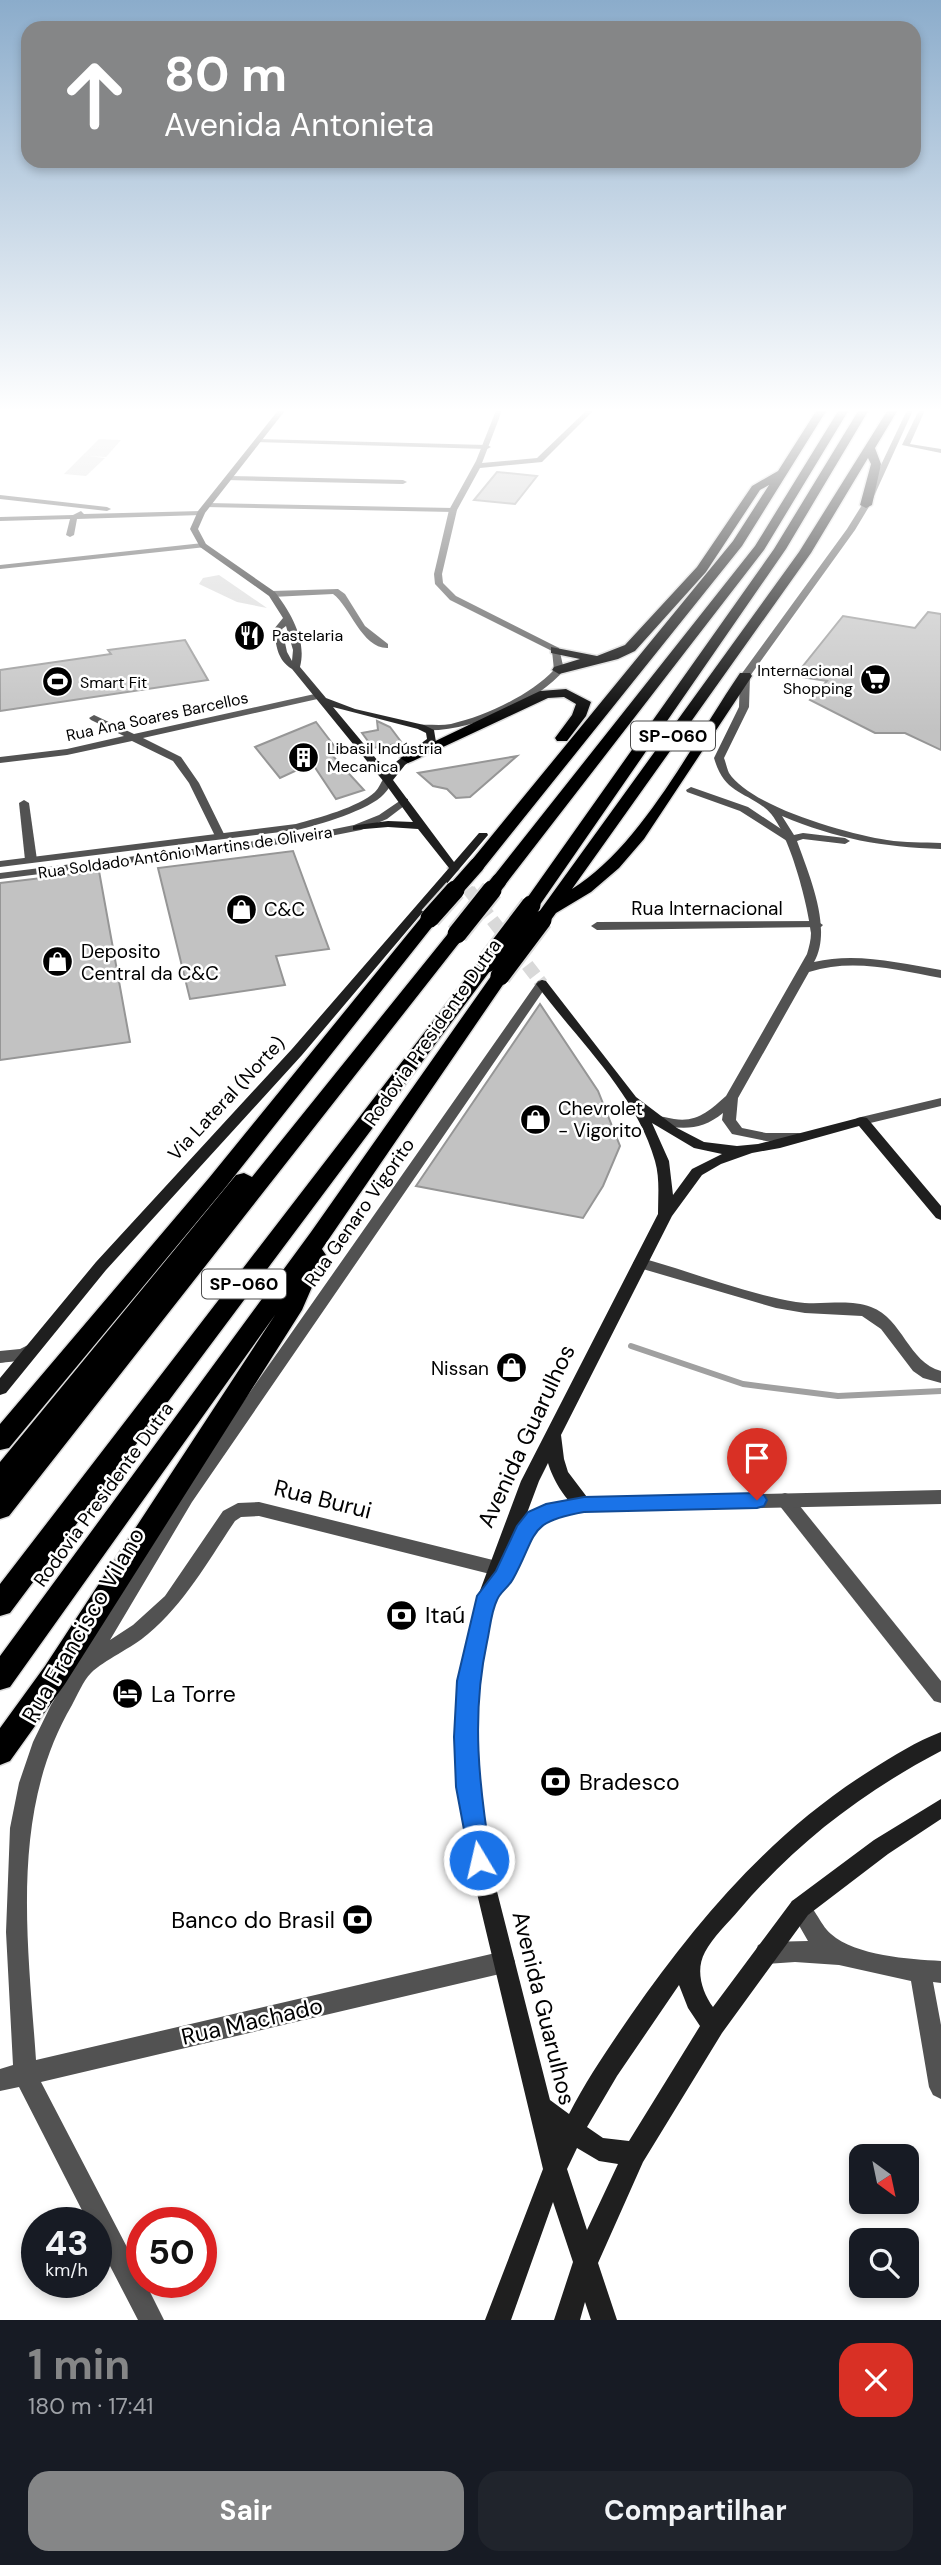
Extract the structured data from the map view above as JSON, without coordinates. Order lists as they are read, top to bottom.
{
  "streets": {
    "highway": ["SP-060", "Rodovia Presidente Dutra"],
    "main road": ["Via Lateral (Norte)", "Avenida Guarulhos"],
    "street": [
      "Rua Ana Soares Barcellos",
      "Rua Soldado Antônio Martins de Oliveira",
      "Rua Internacional",
      "Rua Genaro Vigorito",
      "Rua Burui",
      "Rua Francisco Vilano",
      "Rua Machado"
    ]
  },
  "crossings": [
    ["Rua Genaro Vigorito", "Avenida Guarulhos"],
    ["Rua Genaro Vigorito", "Rua Francisco Vilano"],
    ["Avenida Guarulhos", "Rua Burui"],
    ["Avenida Guarulhos", "Rua Machado"],
    ["Rua Burui", "Rua Francisco Vilano"],
    ["Rua Francisco Vilano", "Rua Machado"]
  ],
  "places": {
    "restaurant": ["Pastelaria"],
    "supermarket": ["Internacional Shopping"],
    "sports": ["Smart Fit"],
    "building": ["Libasil Indústria Mecanica"],
    "shop": [
      "C&C",
      "Deposito Central da C&C",
      "Chevrolet - Vigorito",
      "Nissan"
    ],
    "bank": ["Itaú", "Bradesco", "Banco do Brasil"],
    "hotel": ["La Torre"]
  },
  "north": "bottom right",
  "page": {
    "turn": ["80 m", "Avenida Antonieta"],
    "speed": "43 km/h",
    "limit": "50",
    "heading": ["1 min", "180 m · 17:41"],
    "buttons": ["Sair", "Compartilhar"]
  }
}
